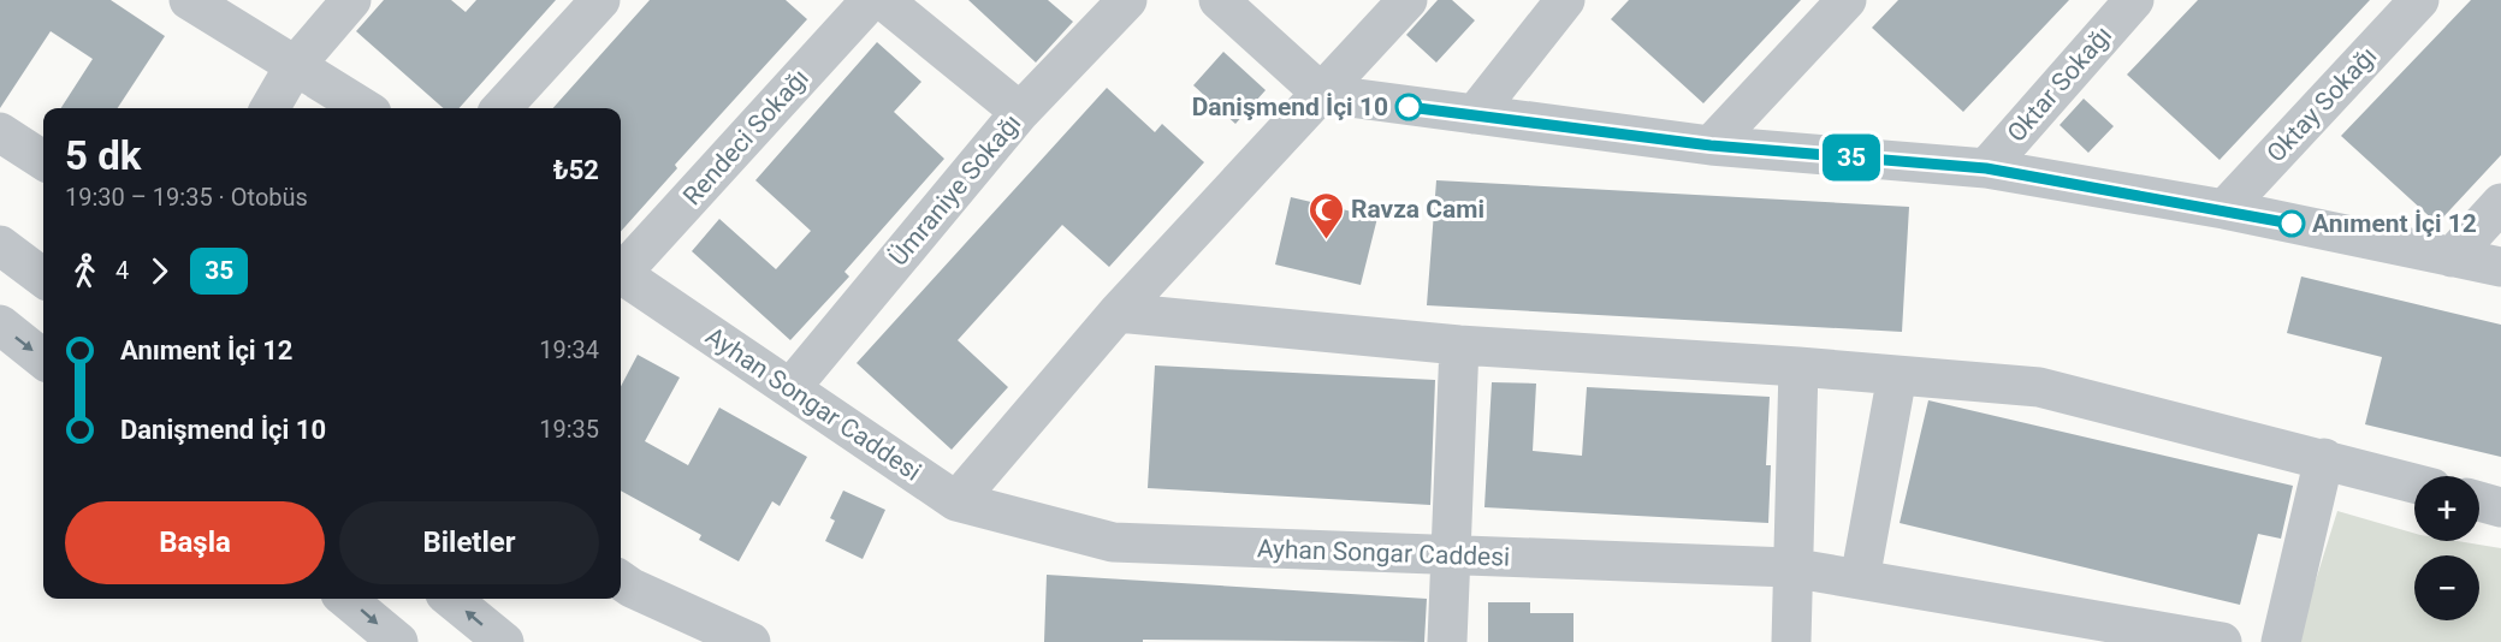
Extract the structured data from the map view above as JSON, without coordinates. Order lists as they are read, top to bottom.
{
  "streets": {
    "street": [
      "Oktar Sokağı",
      "Oktay Sokağı",
      "Rendeci Sokağı",
      "Ümraniye Sokağı",
      "Ayhan Songar Caddesi"
    ]
  },
  "crossings": [
    ["Ümraniye Sokağı", "Ayhan Songar Caddesi"]
  ],
  "places": {
    "other": ["Danişmend İçi 10", "Anıment İçi 12"],
    "mosque": ["Ravza Cami"]
  },
  "lines": ["bus line 35"],
  "page": {
    "on_map": "35",
    "heading": ["5 dk", "19:30 – 19:35 · Otobüs", "₺52"],
    "legs": ["4", "35"],
    "list": [
      {
        "name": "Anıment İçi 12",
        "value": "19:34"
      },
      {
        "name": "Danişmend İçi 10",
        "value": "19:35"
      }
    ],
    "map_buttons": ["+", "−"],
    "buttons": ["Başla", "Biletler"]
  }
}
